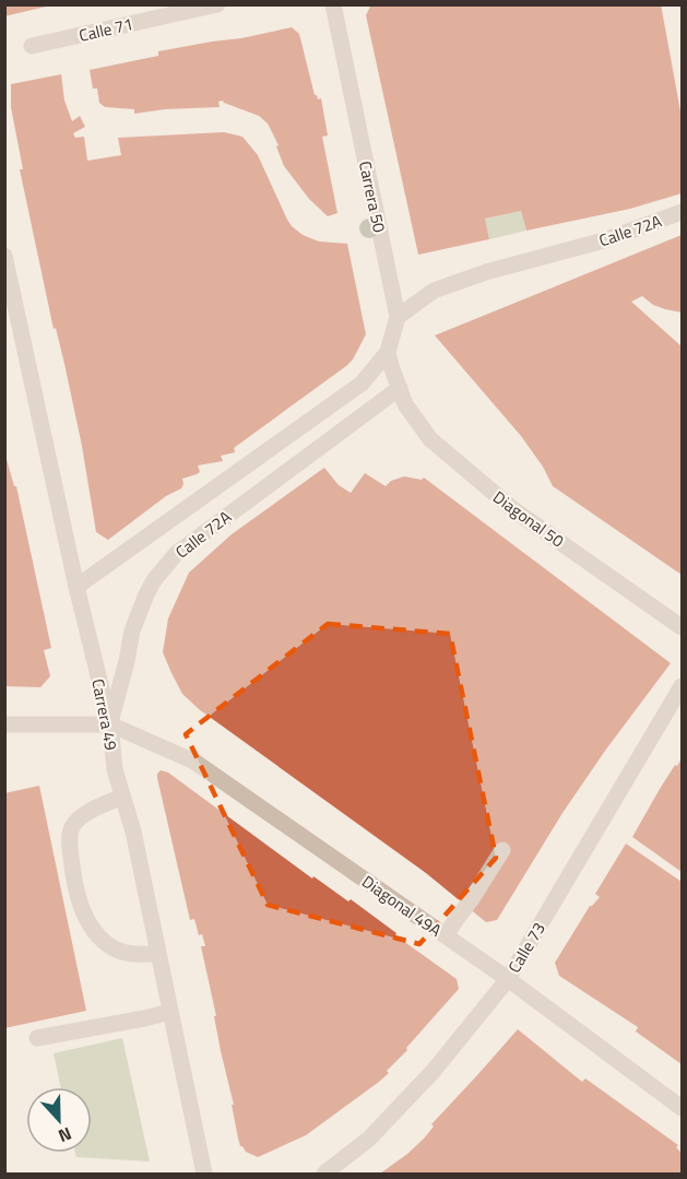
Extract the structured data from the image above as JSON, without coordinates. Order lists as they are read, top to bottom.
{
  "streets": {
    "street": [
      "Calle 71",
      "Carrera 50",
      "Calle 72A",
      "Diagonal 50",
      "Carrera 49",
      "Diagonal 49A",
      "Calle 73"
    ]
  },
  "crossings": [
    ["Carrera 50", "Calle 72A"],
    ["Calle 72A", "Diagonal 50"],
    ["Calle 72A", "Carrera 49"],
    ["Calle 72A", "Diagonal 49A"],
    ["Carrera 49", "Diagonal 49A"],
    ["Diagonal 49A", "Calle 73"]
  ],
  "north": "bottom"
}
